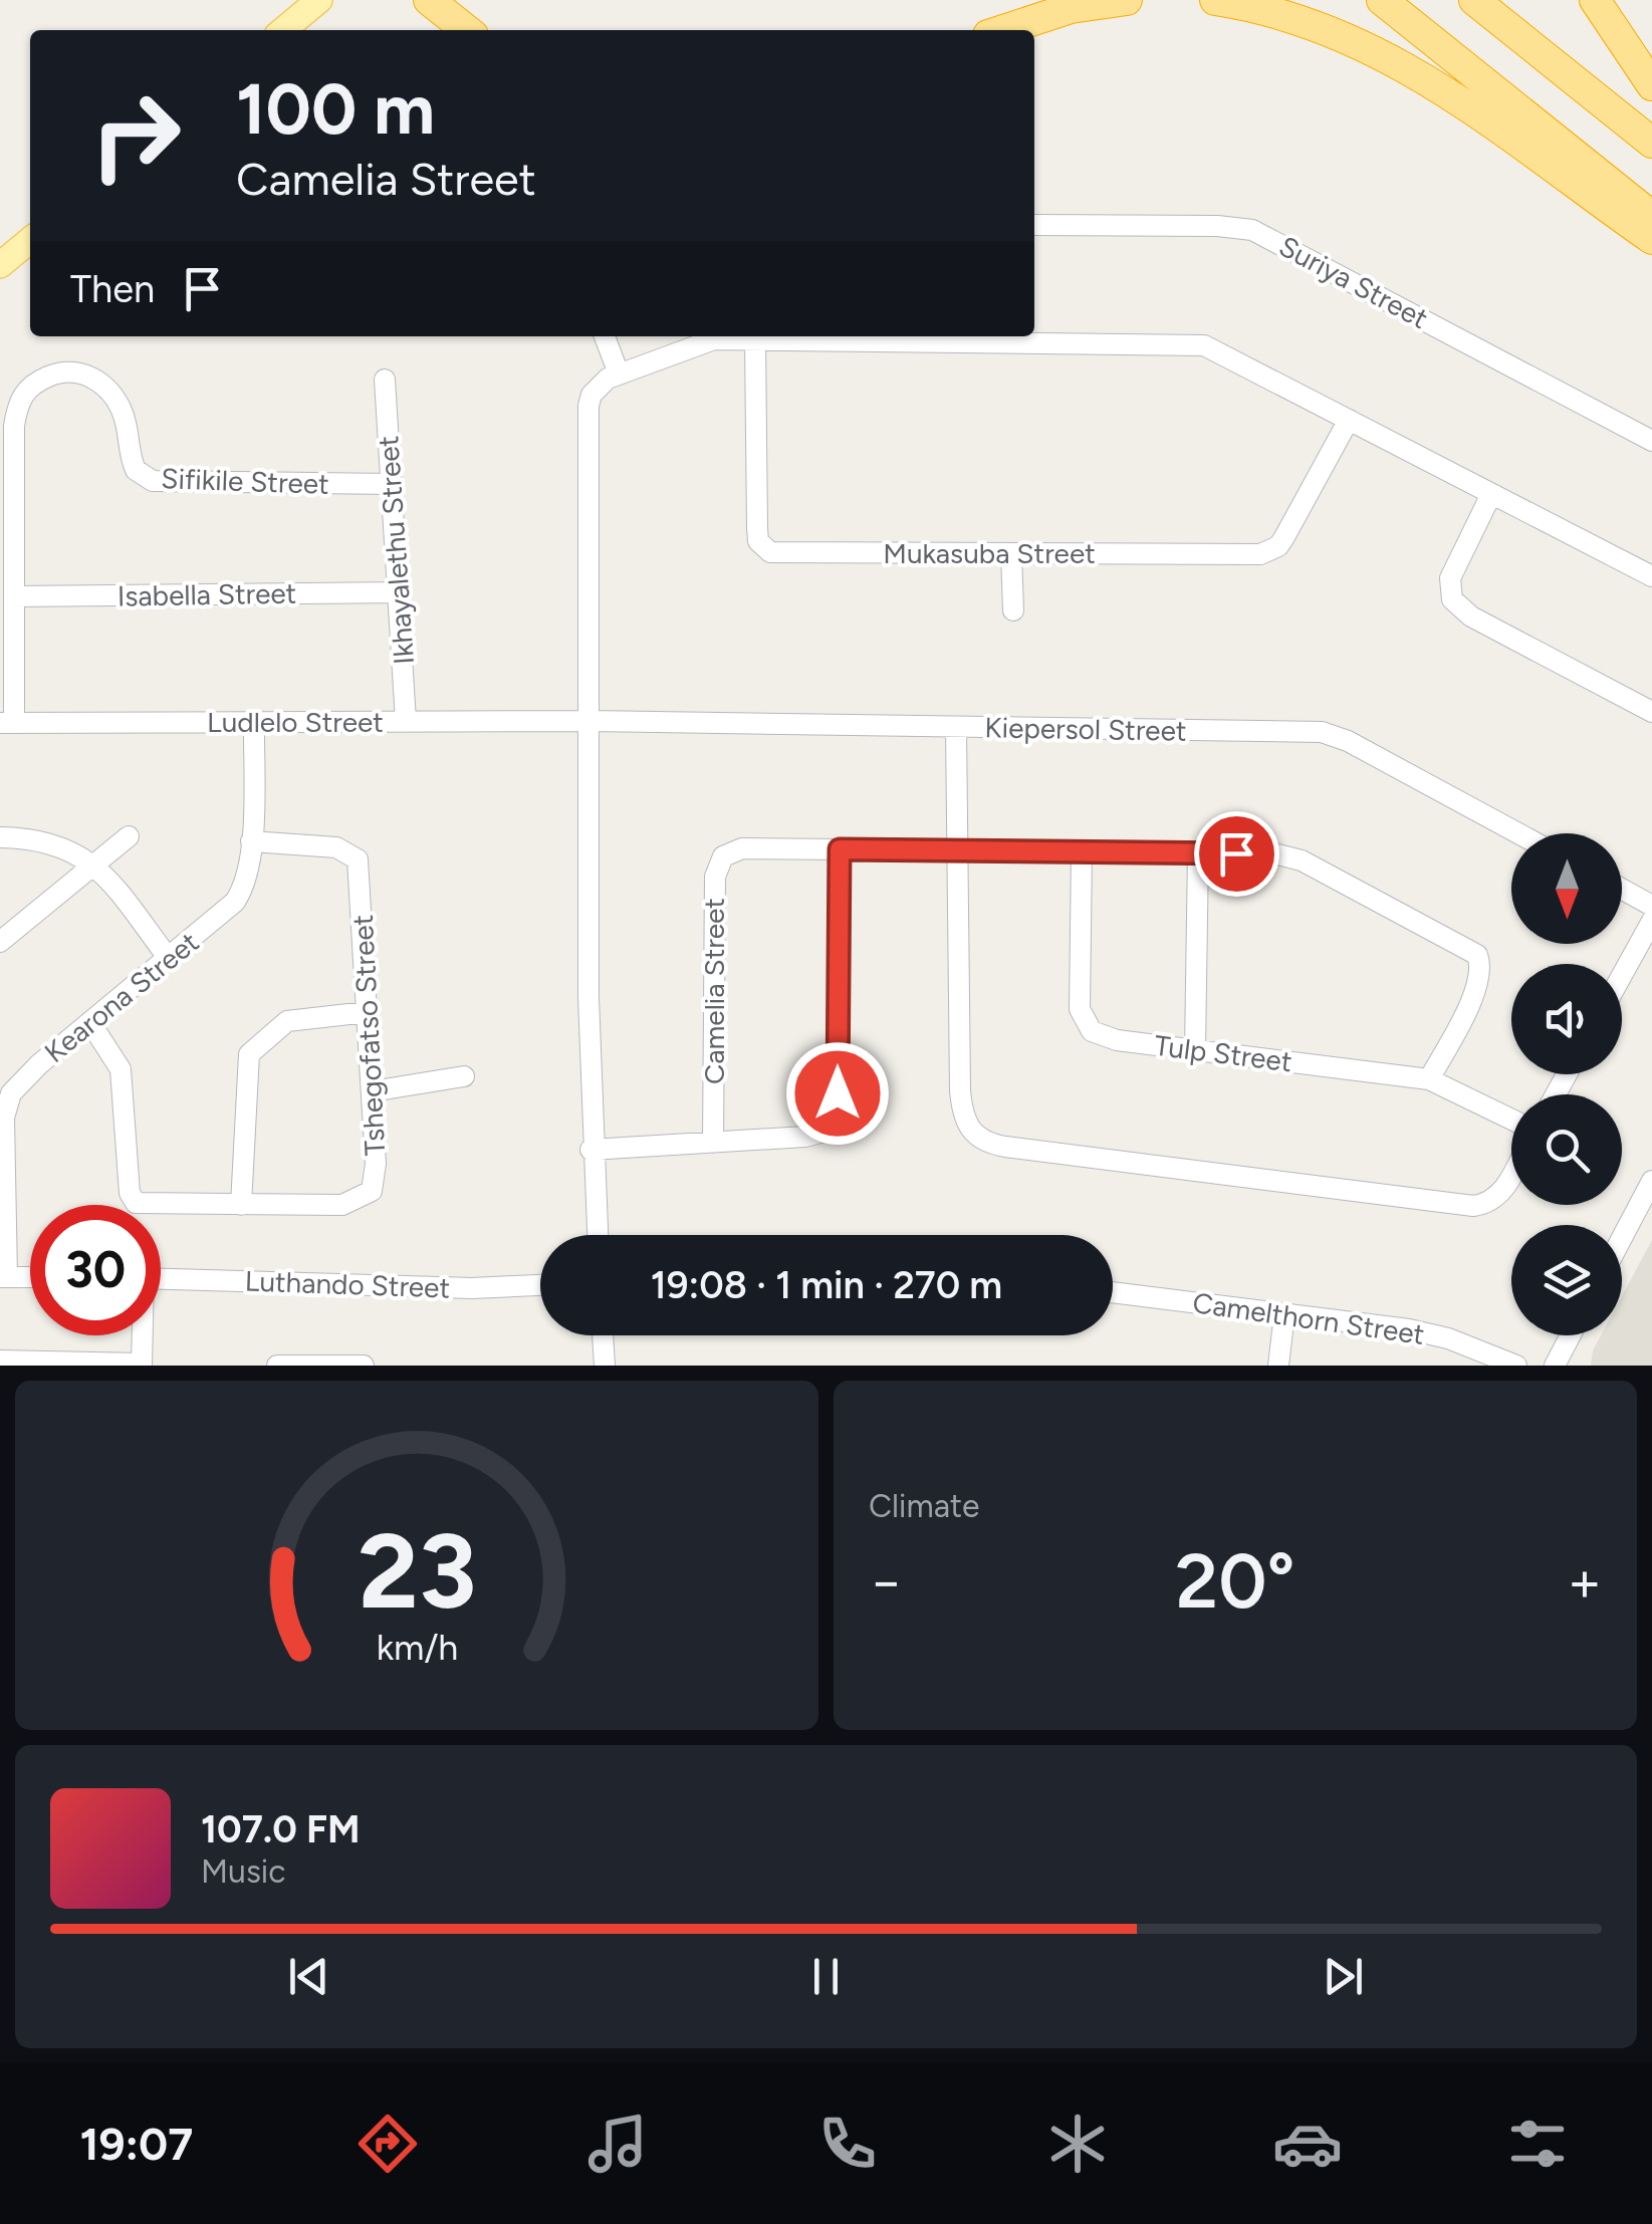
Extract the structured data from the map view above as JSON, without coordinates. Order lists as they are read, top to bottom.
{
  "streets": {
    "street": [
      "Suriya Street",
      "Sifikile Street",
      "Ikhayalethu Street",
      "Mukasuba Street",
      "Isabella Street",
      "Ludlelo Street",
      "Kiepersol Street",
      "Camelia Street",
      "Kearona Street",
      "Tshegofatso Street",
      "Tulp Street",
      "Luthando Street",
      "Camelthorn Street"
    ]
  },
  "crossings": [
    ["Sifikile Street", "Ikhayalethu Street"],
    ["Sifikile Street", "Isabella Street"],
    ["Sifikile Street", "Ludlelo Street"],
    ["Ikhayalethu Street", "Isabella Street"],
    ["Ikhayalethu Street", "Ludlelo Street"],
    ["Ludlelo Street", "Kiepersol Street"],
    ["Ludlelo Street", "Kearona Street"],
    ["Camelia Street", "Tulp Street"],
    ["Kearona Street", "Tshegofatso Street"]
  ],
  "north": "bottom",
  "page": {
    "turn": ["100 m", "Camelia Street"],
    "then": "Then",
    "limit": "30",
    "trip": "19:08 · 1 min · 270 m",
    "tile": "Climate",
    "heat": ["−", "20°", "+"],
    "song": ["107.0 FM", "Music"],
    "tabs": "19:07",
    "gauge": ["23", "km/h"]
  }
}
